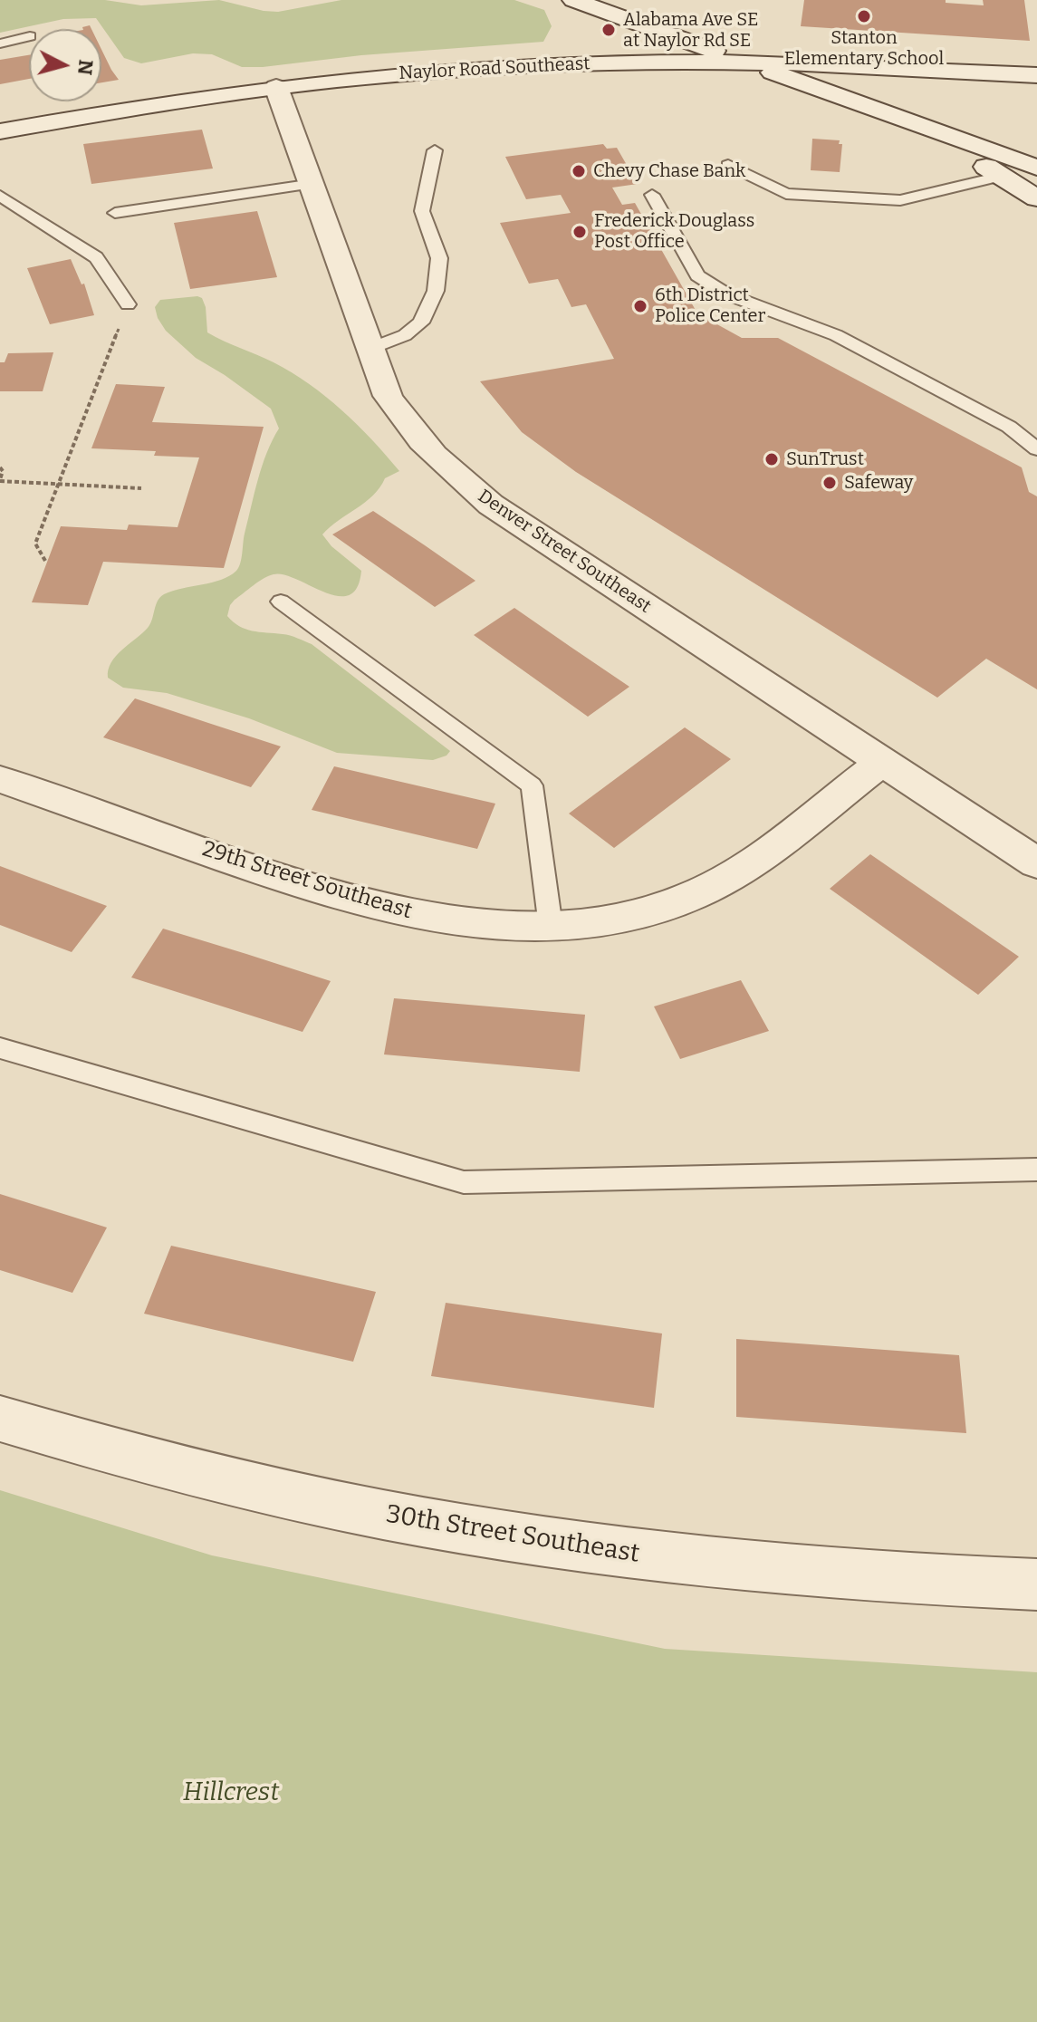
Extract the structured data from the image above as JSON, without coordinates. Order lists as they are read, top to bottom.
{
  "streets": {
    "street": [
      "Naylor Road Southeast",
      "Denver Street Southeast",
      "29th Street Southeast",
      "30th Street Southeast"
    ]
  },
  "crossings": [
    ["Naylor Road Southeast", "Denver Street Southeast"],
    ["Denver Street Southeast", "29th Street Southeast"]
  ],
  "parks": ["Hillcrest"],
  "places": [
    "Stanton Elementary School",
    "Alabama Ave SE at Naylor Rd SE",
    "Chevy Chase Bank",
    "Frederick Douglass Post Office",
    "6th District Police Center",
    "SunTrust",
    "Safeway"
  ],
  "north": "right"
}
